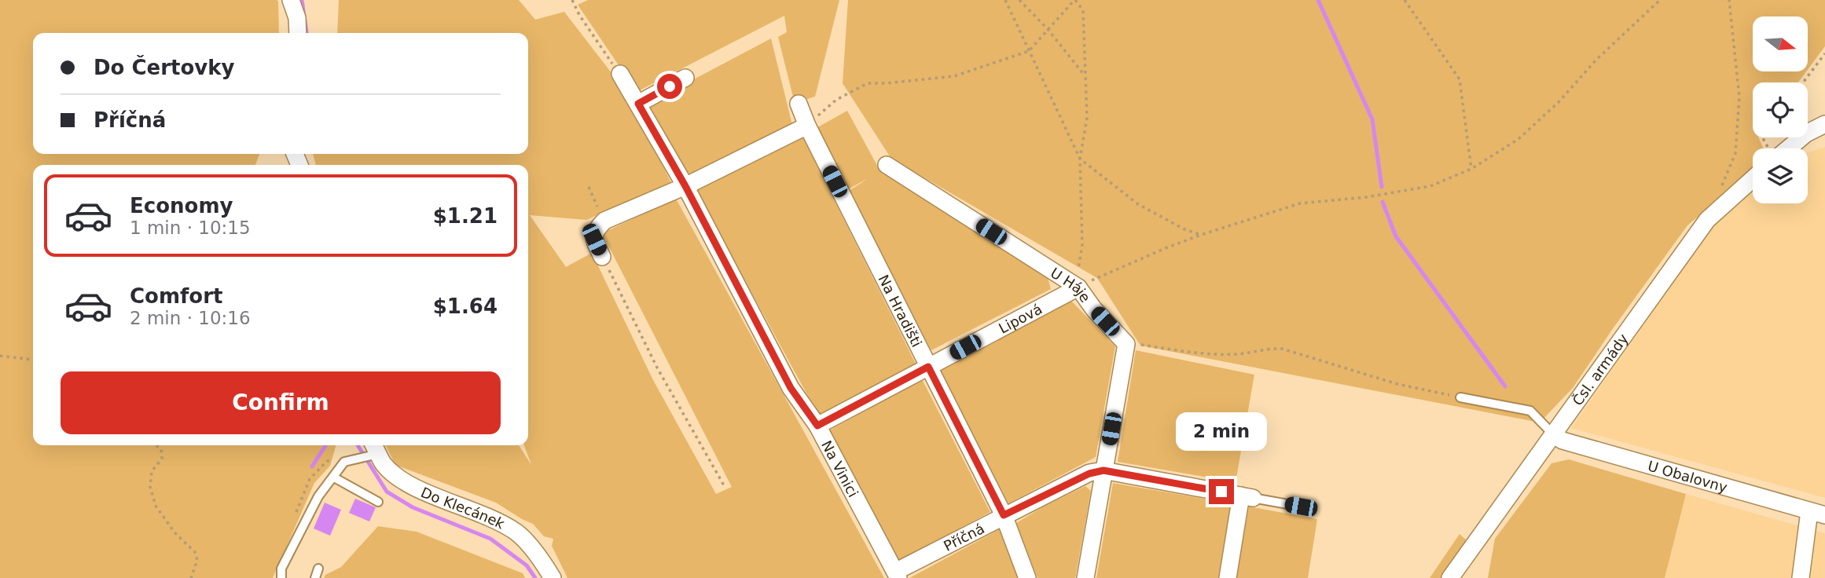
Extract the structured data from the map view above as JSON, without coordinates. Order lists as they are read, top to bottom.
{
  "streets": {
    "street": [
      "U Háje",
      "Na Hradišti",
      "Lipová",
      "Čsl. armády",
      "Na Vinici",
      "U Obalovny",
      "Do Klecánek",
      "Příčná"
    ]
  },
  "crossings": [
    ["U Háje", "Lipová"],
    ["Na Hradišti", "Lipová"],
    ["Na Hradišti", "Příčná"],
    ["Lipová", "Na Vinici"],
    ["Čsl. armády", "U Obalovny"],
    ["Na Vinici", "Příčná"]
  ],
  "north": "right",
  "page": {
    "banner": ["Do Čertovky", "Příčná"],
    "list": [
      {
        "name": "Economy",
        "note": "1 min · 10:15",
        "value": "$1.21"
      },
      {
        "name": "Comfort",
        "note": "2 min · 10:16",
        "value": "$1.64"
      }
    ],
    "buttons": "Confirm",
    "bubble": "2 min"
  }
}
